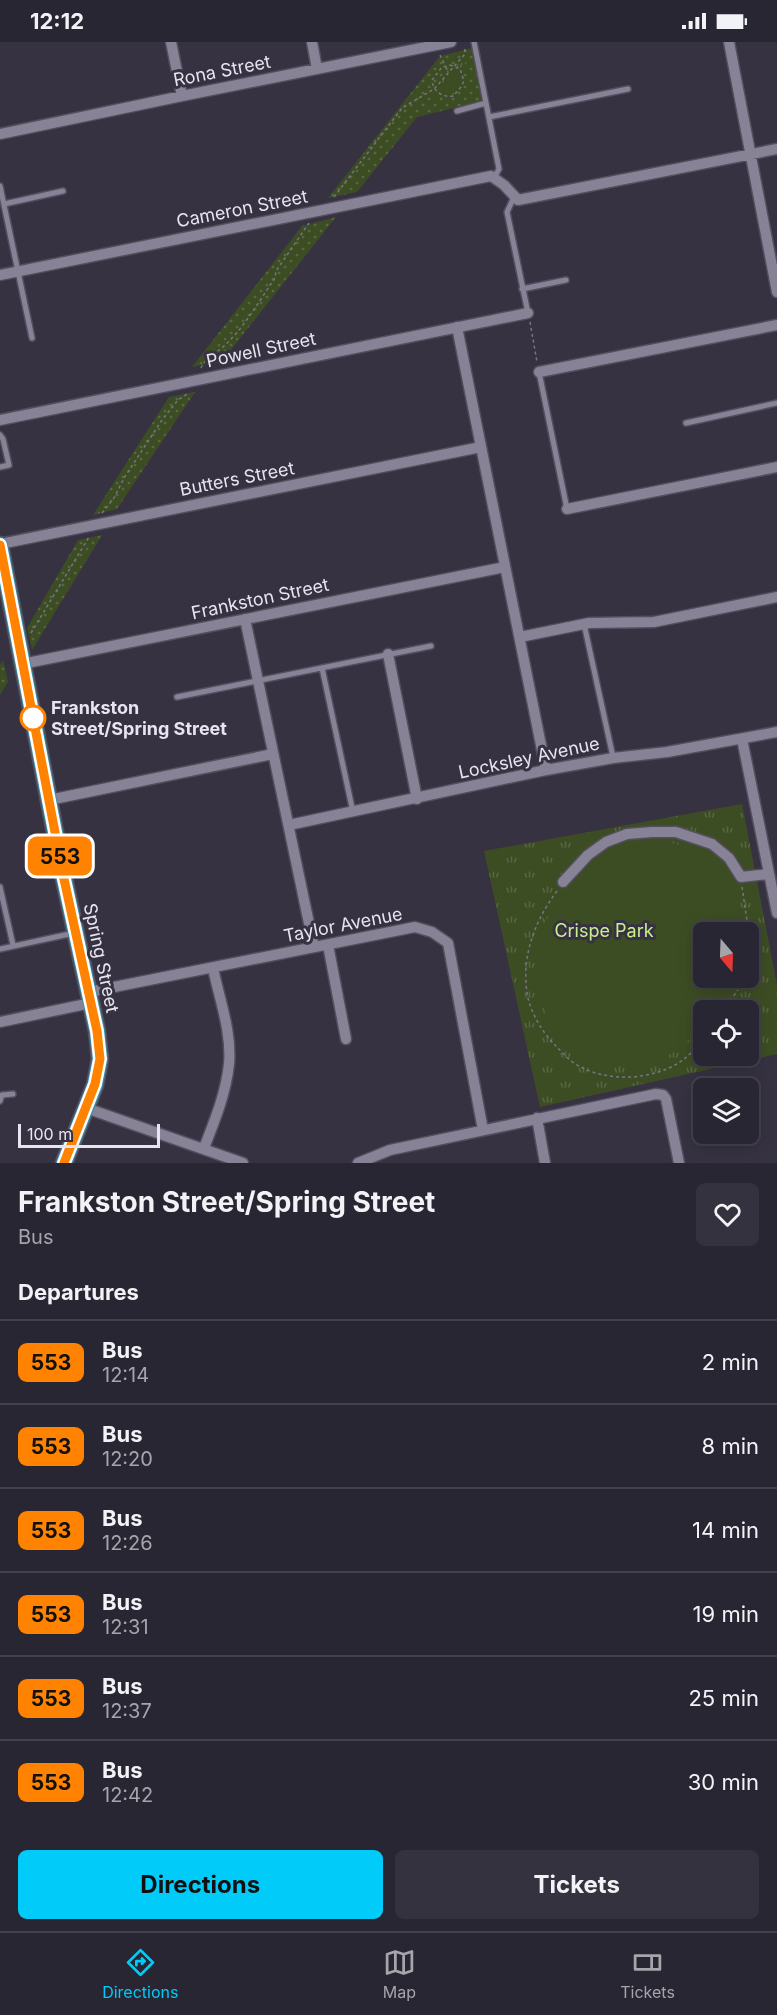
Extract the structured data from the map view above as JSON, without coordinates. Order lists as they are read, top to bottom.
{
  "streets": {
    "main road": ["Spring Street"],
    "street": [
      "Rona Street",
      "Cameron Street",
      "Powell Street",
      "Butters Street",
      "Frankston Street",
      "Locksley Avenue",
      "Taylor Avenue"
    ]
  },
  "crossings": [
    ["Butters Street", "Spring Street"],
    ["Frankston Street", "Spring Street"],
    ["Taylor Avenue", "Spring Street"]
  ],
  "parks": ["Crispe Park"],
  "places": ["Frankston Street/Spring Street"],
  "lines": ["bus line 553"],
  "scale_bar": "100 m",
  "north": "bottom",
  "page": {
    "status": "12:12",
    "on_map": "553",
    "scale": "100 m",
    "heading": [
      ["Frankston Street/Spring Street", "Bus"],
      "Departures"
    ],
    "list": [
      {
        "mark": "553",
        "name": "Bus",
        "note": "12:14",
        "value": "2 min"
      },
      {
        "mark": "553",
        "name": "Bus",
        "note": "12:20",
        "value": "8 min"
      },
      {
        "mark": "553",
        "name": "Bus",
        "note": "12:26",
        "value": "14 min"
      },
      {
        "mark": "553",
        "name": "Bus",
        "note": "12:31",
        "value": "19 min"
      },
      {
        "mark": "553",
        "name": "Bus",
        "note": "12:37",
        "value": "25 min"
      },
      {
        "mark": "553",
        "name": "Bus",
        "note": "12:42",
        "value": "30 min"
      }
    ],
    "buttons": ["Directions", "Tickets"],
    "tabs": ["Directions", "Map", "Tickets"]
  }
}
